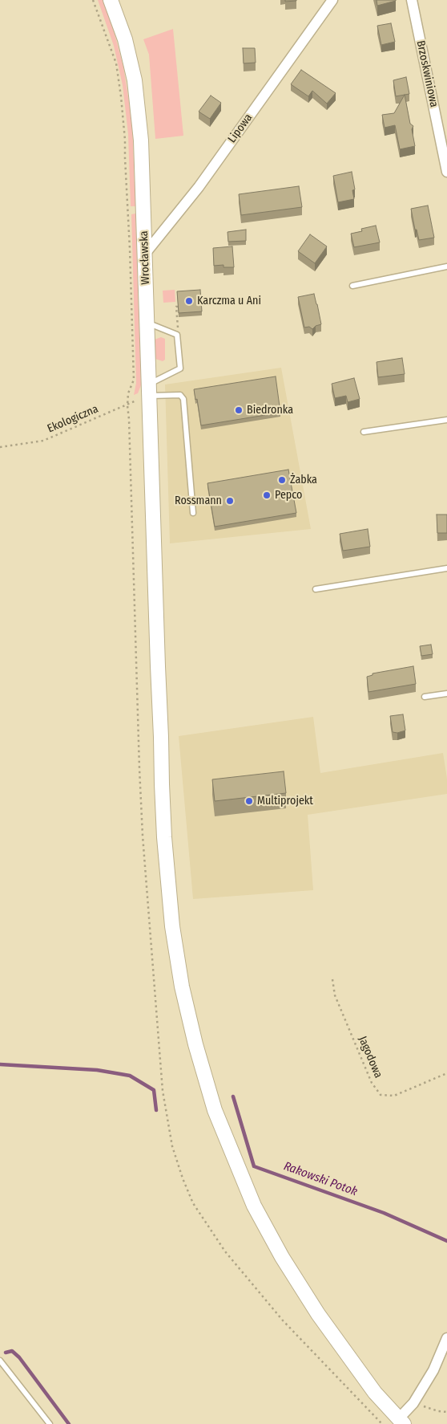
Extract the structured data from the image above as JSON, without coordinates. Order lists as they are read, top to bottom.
{
  "streets": {
    "main road": ["Wrocławska"],
    "street": ["Brzoskwiniowa", "Lipowa"],
    "path": ["Ekologiczna", "Jagodowa"]
  },
  "crossings": [
    ["Lipowa", "Wrocławska"],
    ["Wrocławska", "Ekologiczna"]
  ],
  "water": ["Rakowski Potok"],
  "places": [
    "Karczma u Ani",
    "Biedronka",
    "Żabka",
    "Pepco",
    "Rossmann",
    "Multiprojekt"
  ]
}
